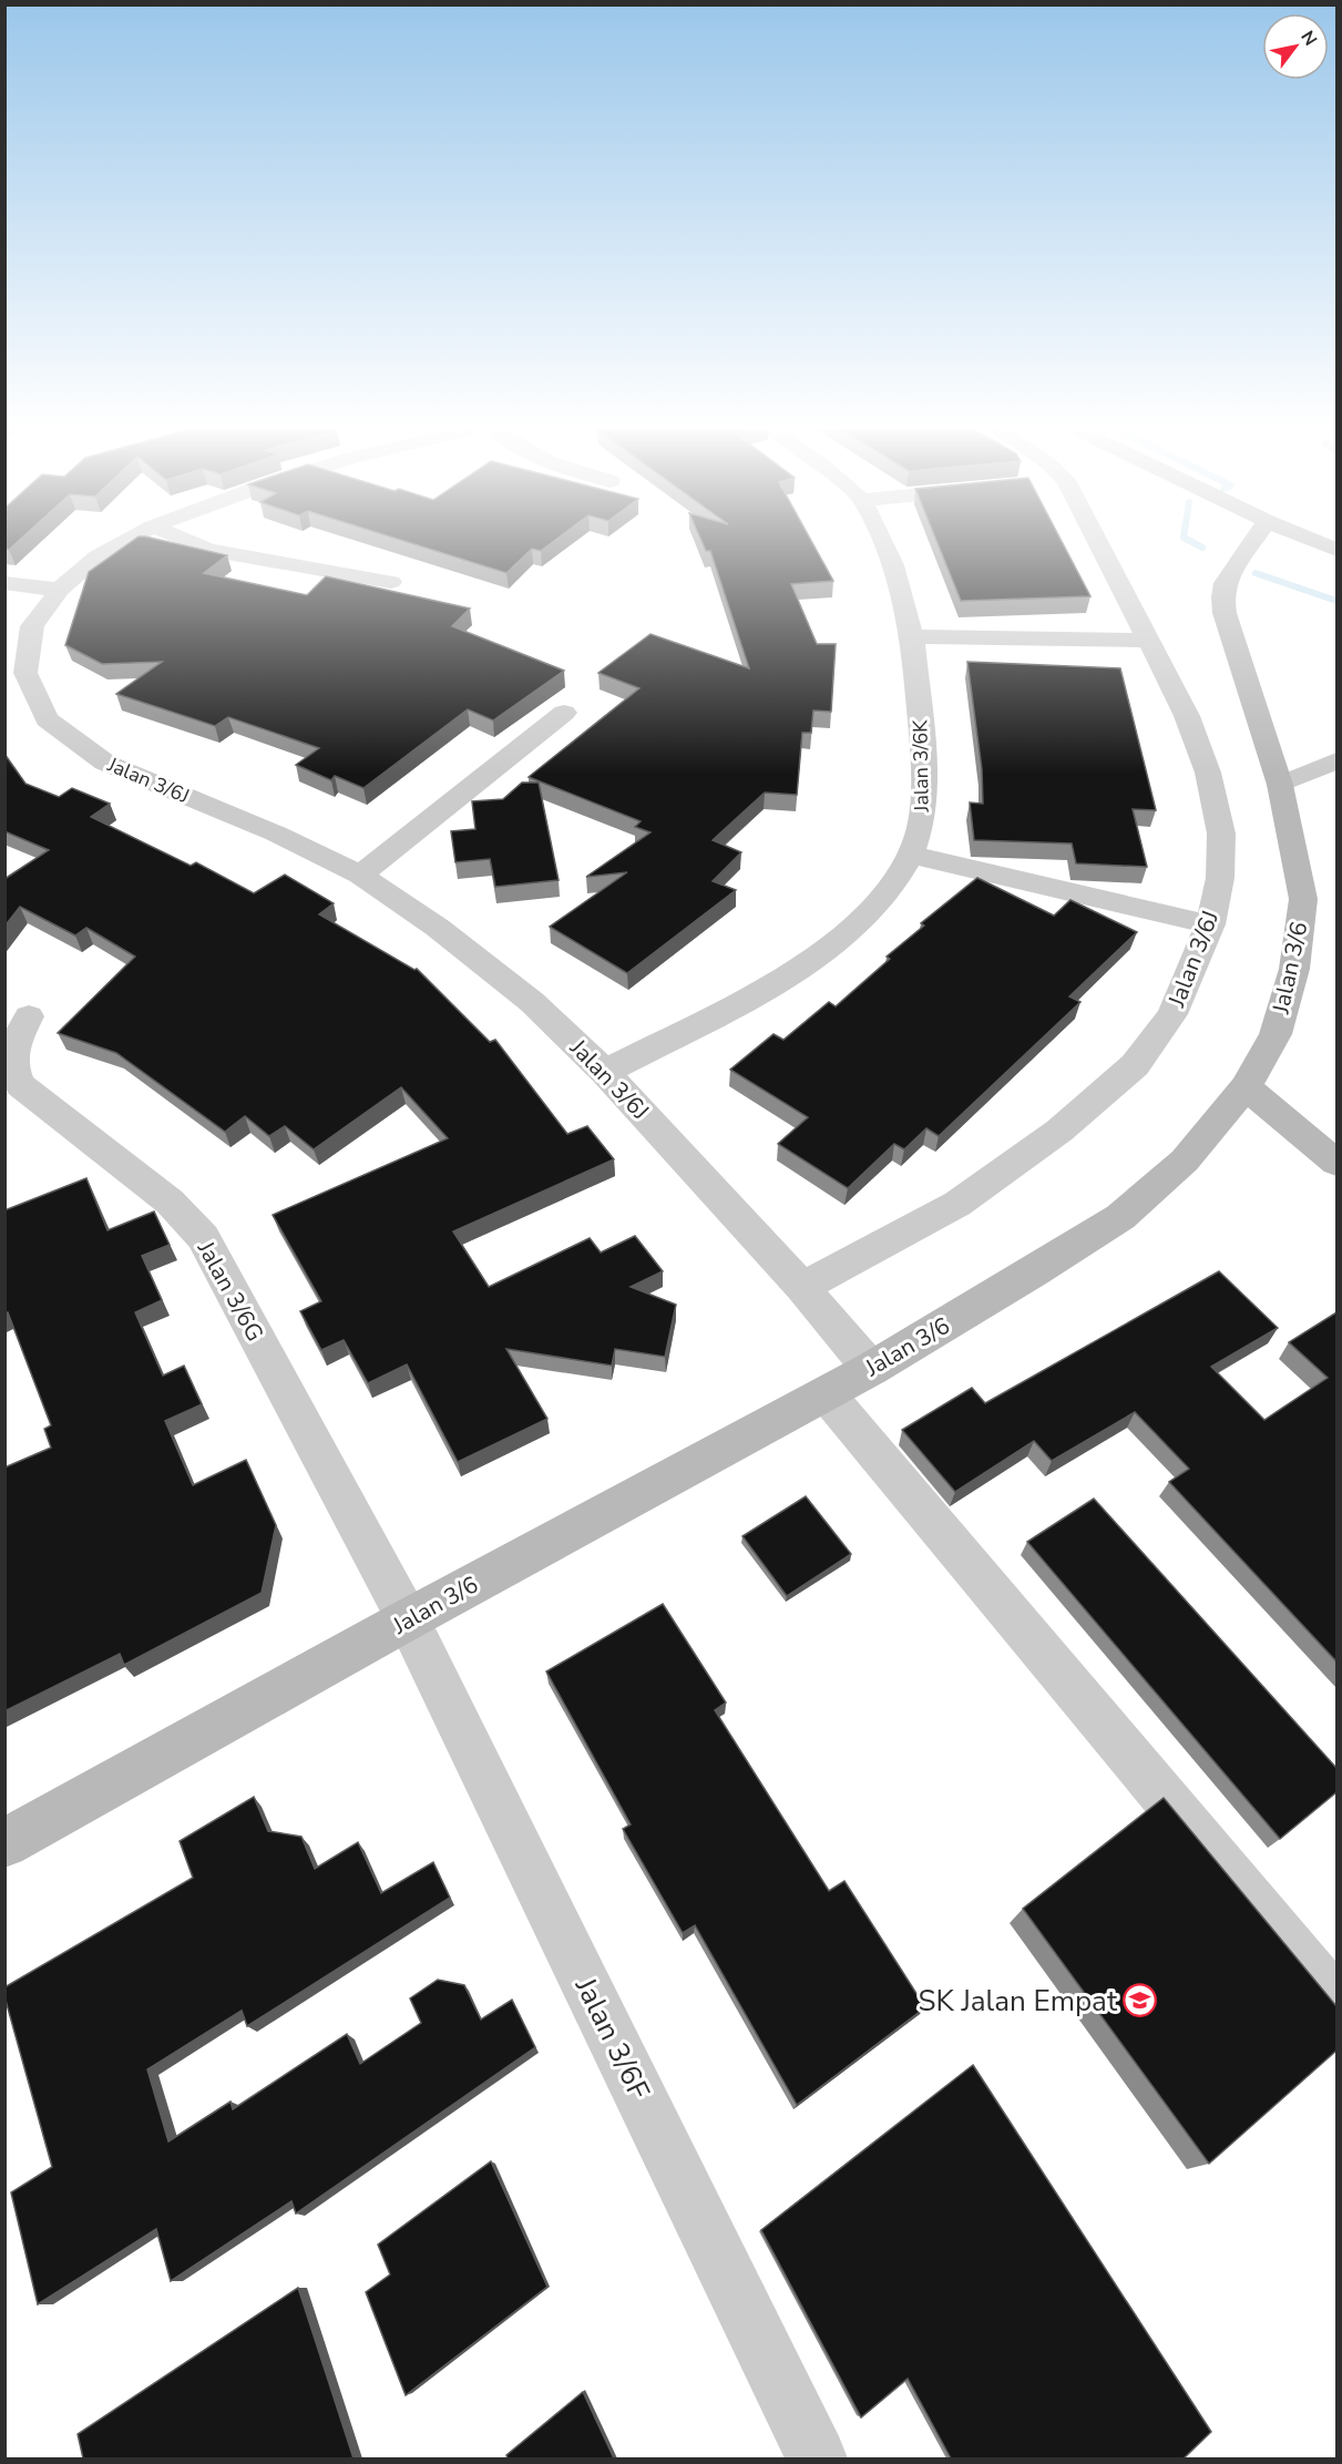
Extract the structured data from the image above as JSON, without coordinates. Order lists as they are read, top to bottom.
{
  "streets": {
    "street": [
      "Jalan 3/6K",
      "Jalan 3/6J",
      "Jalan 3/6",
      "Jalan 3/6G",
      "Jalan 3/6F"
    ]
  },
  "crossings": [
    ["Jalan 3/6K", "Jalan 3/6J"],
    ["Jalan 3/6J", "Jalan 3/6"],
    ["Jalan 3/6", "Jalan 3/6G"],
    ["Jalan 3/6", "Jalan 3/6F"],
    ["Jalan 3/6G", "Jalan 3/6F"]
  ],
  "places": {
    "school or university": ["SK Jalan Empat"]
  },
  "north": "top right"
}
